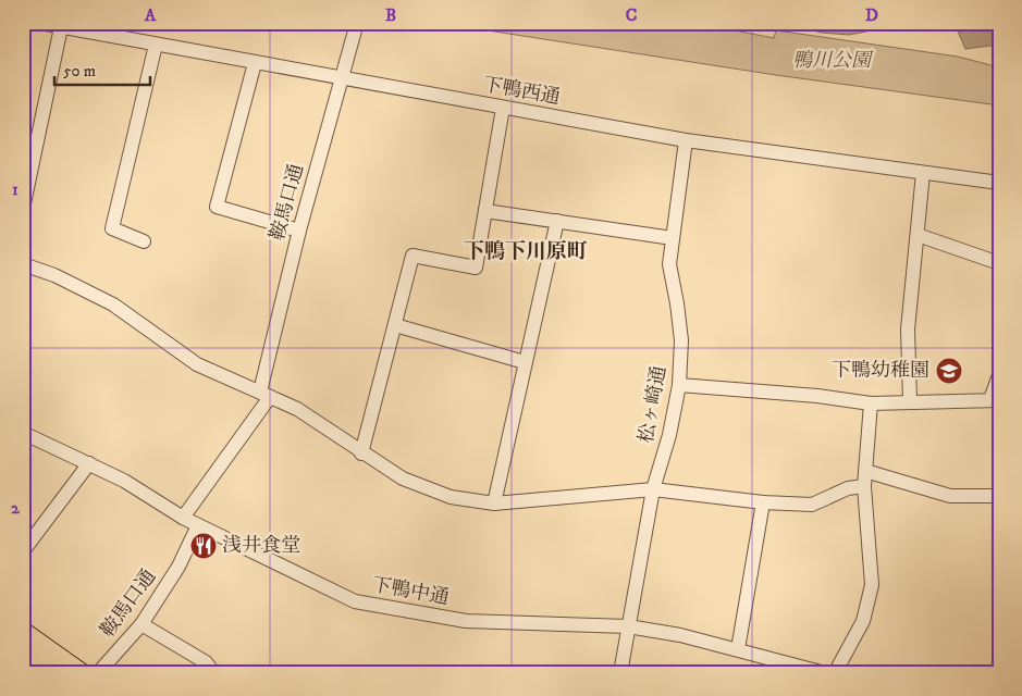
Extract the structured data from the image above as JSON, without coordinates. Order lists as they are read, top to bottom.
{
  "streets": {
    "street": [
      "下鴨西通",
      "鞍馬口通",
      "松ヶ崎通",
      "下鴨中通"
    ]
  },
  "crossings": [
    ["下鴨西通", "鞍馬口通"],
    ["下鴨西通", "松ヶ崎通"],
    ["鞍馬口通", "下鴨中通"],
    ["松ヶ崎通", "下鴨中通"]
  ],
  "districts": ["下鴨下川原町"],
  "parks": ["鴨川公園"],
  "places": {
    "school or university": ["下鴨幼稚園"],
    "restaurant": ["浅井食堂"]
  },
  "scale_bar": "50 m",
  "grid": {
    "columns": [
      "A",
      "B",
      "C",
      "D"
    ],
    "rows": ["1", "2"]
  }
}
